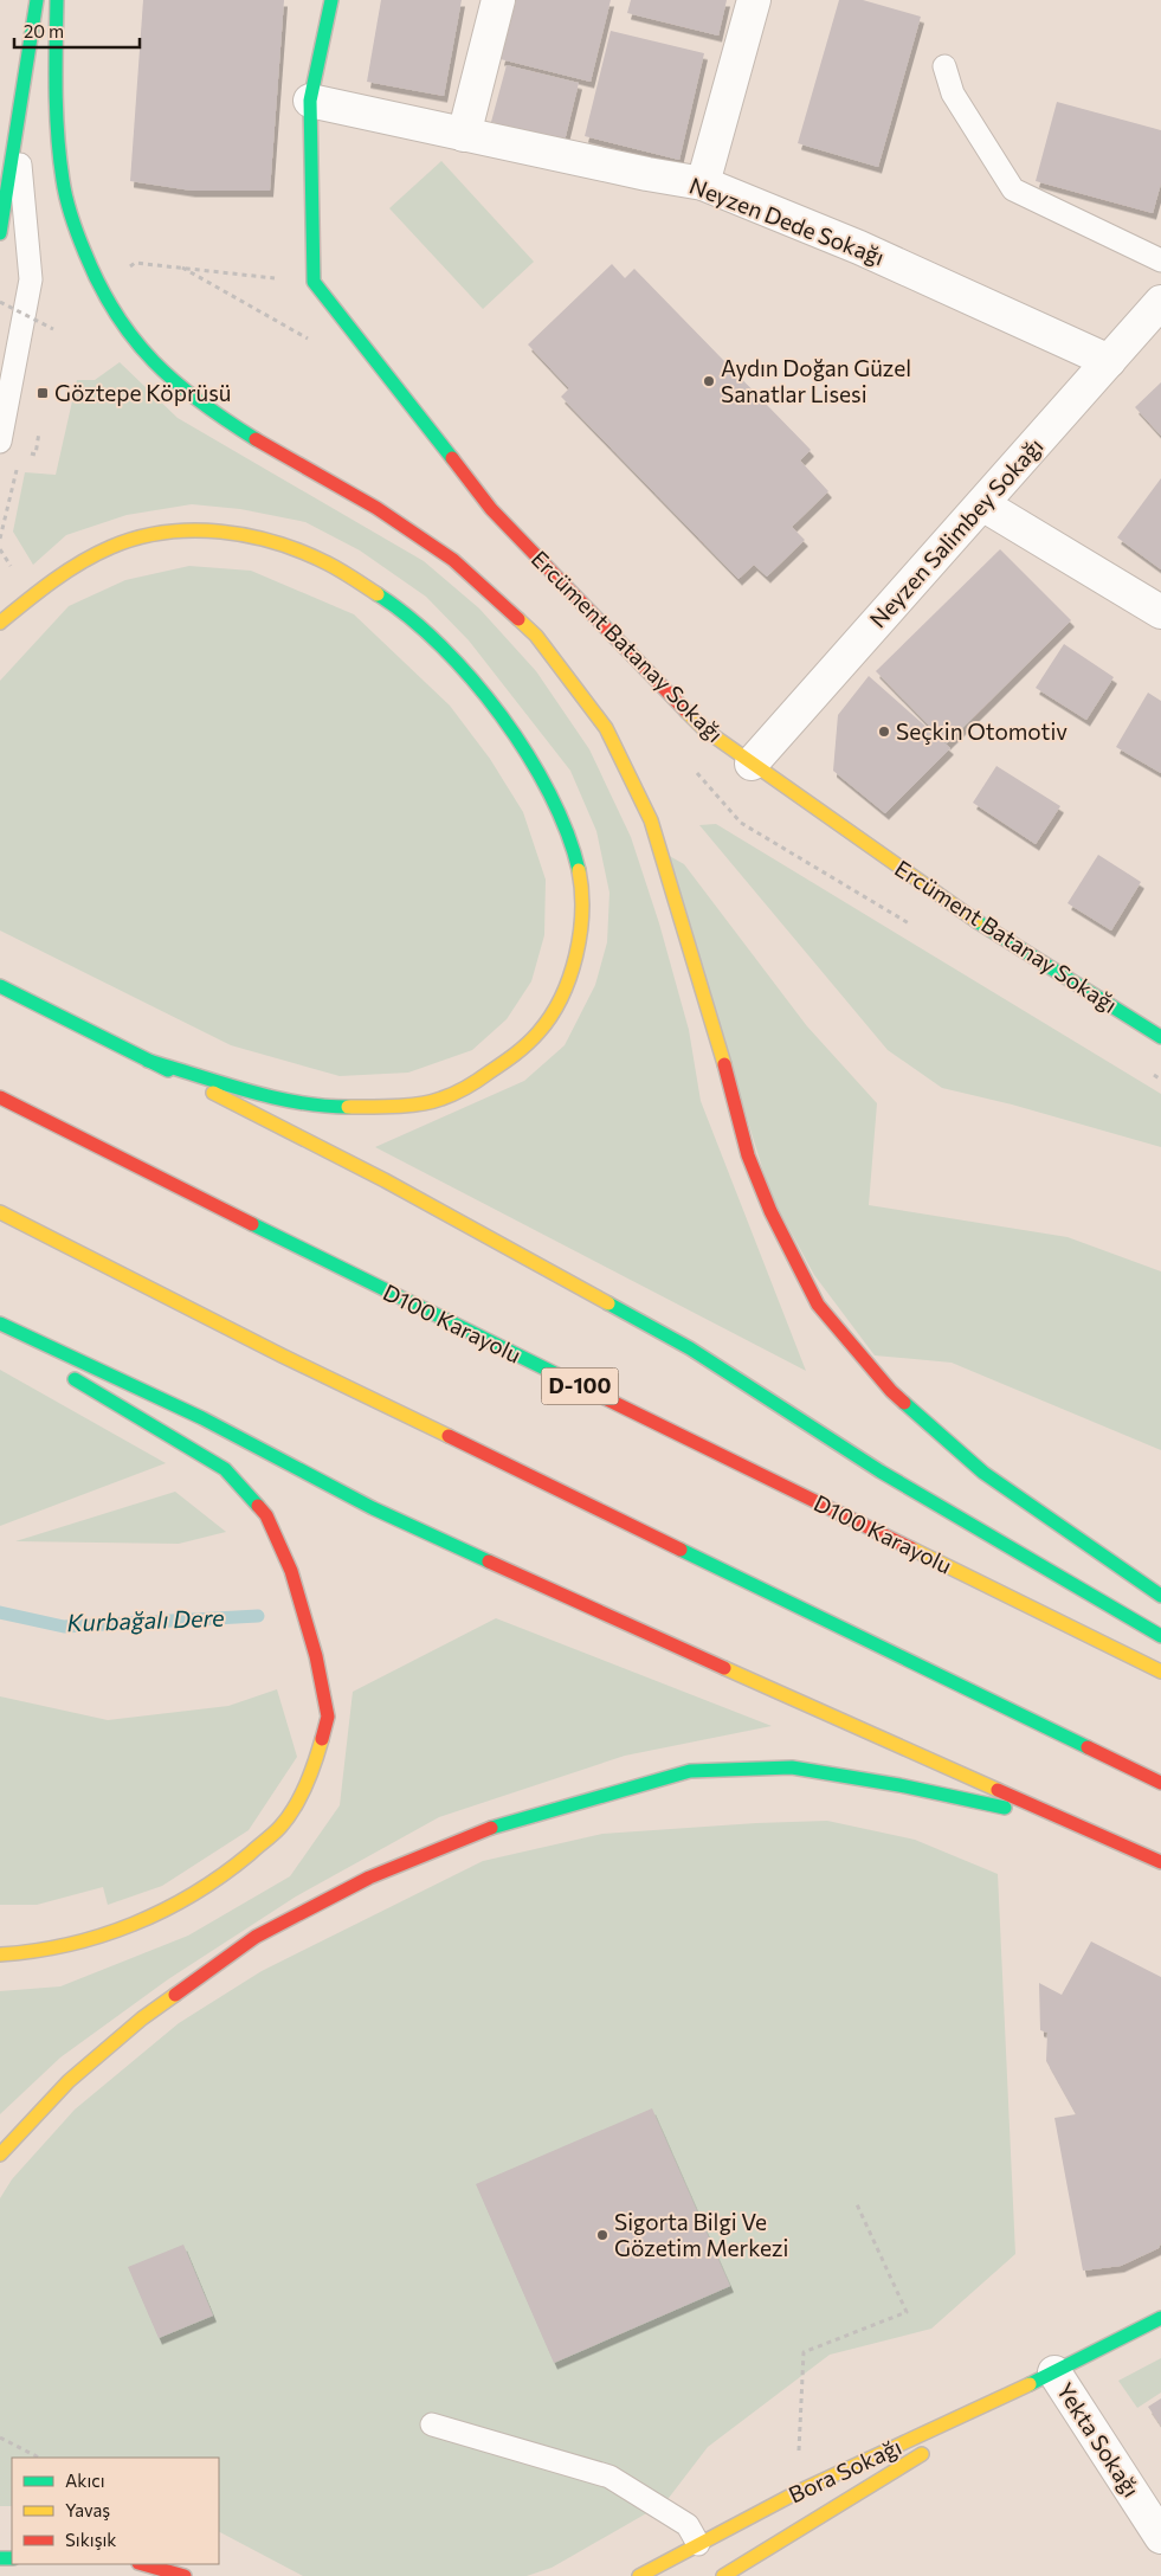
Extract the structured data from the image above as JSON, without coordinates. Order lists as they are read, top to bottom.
{
  "streets": {
    "main road": [
      "Ercüment Batanay Sokağı",
      "D100 Karayolu",
      "D-100",
      "Bora Sokağı"
    ],
    "street": ["Neyzen Dede Sokağı", "Neyzen Salimbey Sokağı", "Yekta Sokağı"]
  },
  "crossings": [
    ["Neyzen Dede Sokağı", "Neyzen Salimbey Sokağı"],
    ["Neyzen Dede Sokağı", "Ercüment Batanay Sokağı"],
    ["Neyzen Salimbey Sokağı", "Ercüment Batanay Sokağı"],
    ["Yekta Sokağı", "Bora Sokağı"]
  ],
  "water": ["Kurbağalı Dere"],
  "places": {
    "other": ["Aydın Doğan Güzel Sanatlar Lisesi", "Seçkin Otomotiv", "Sigorta Bilgi Ve Gözetim Merkezi"],
    "transit": ["Göztepe Köprüsü"]
  },
  "legend": ["Akıcı", "Yavaş", "Sıkışık"],
  "scale_bar": "20 m"
}
